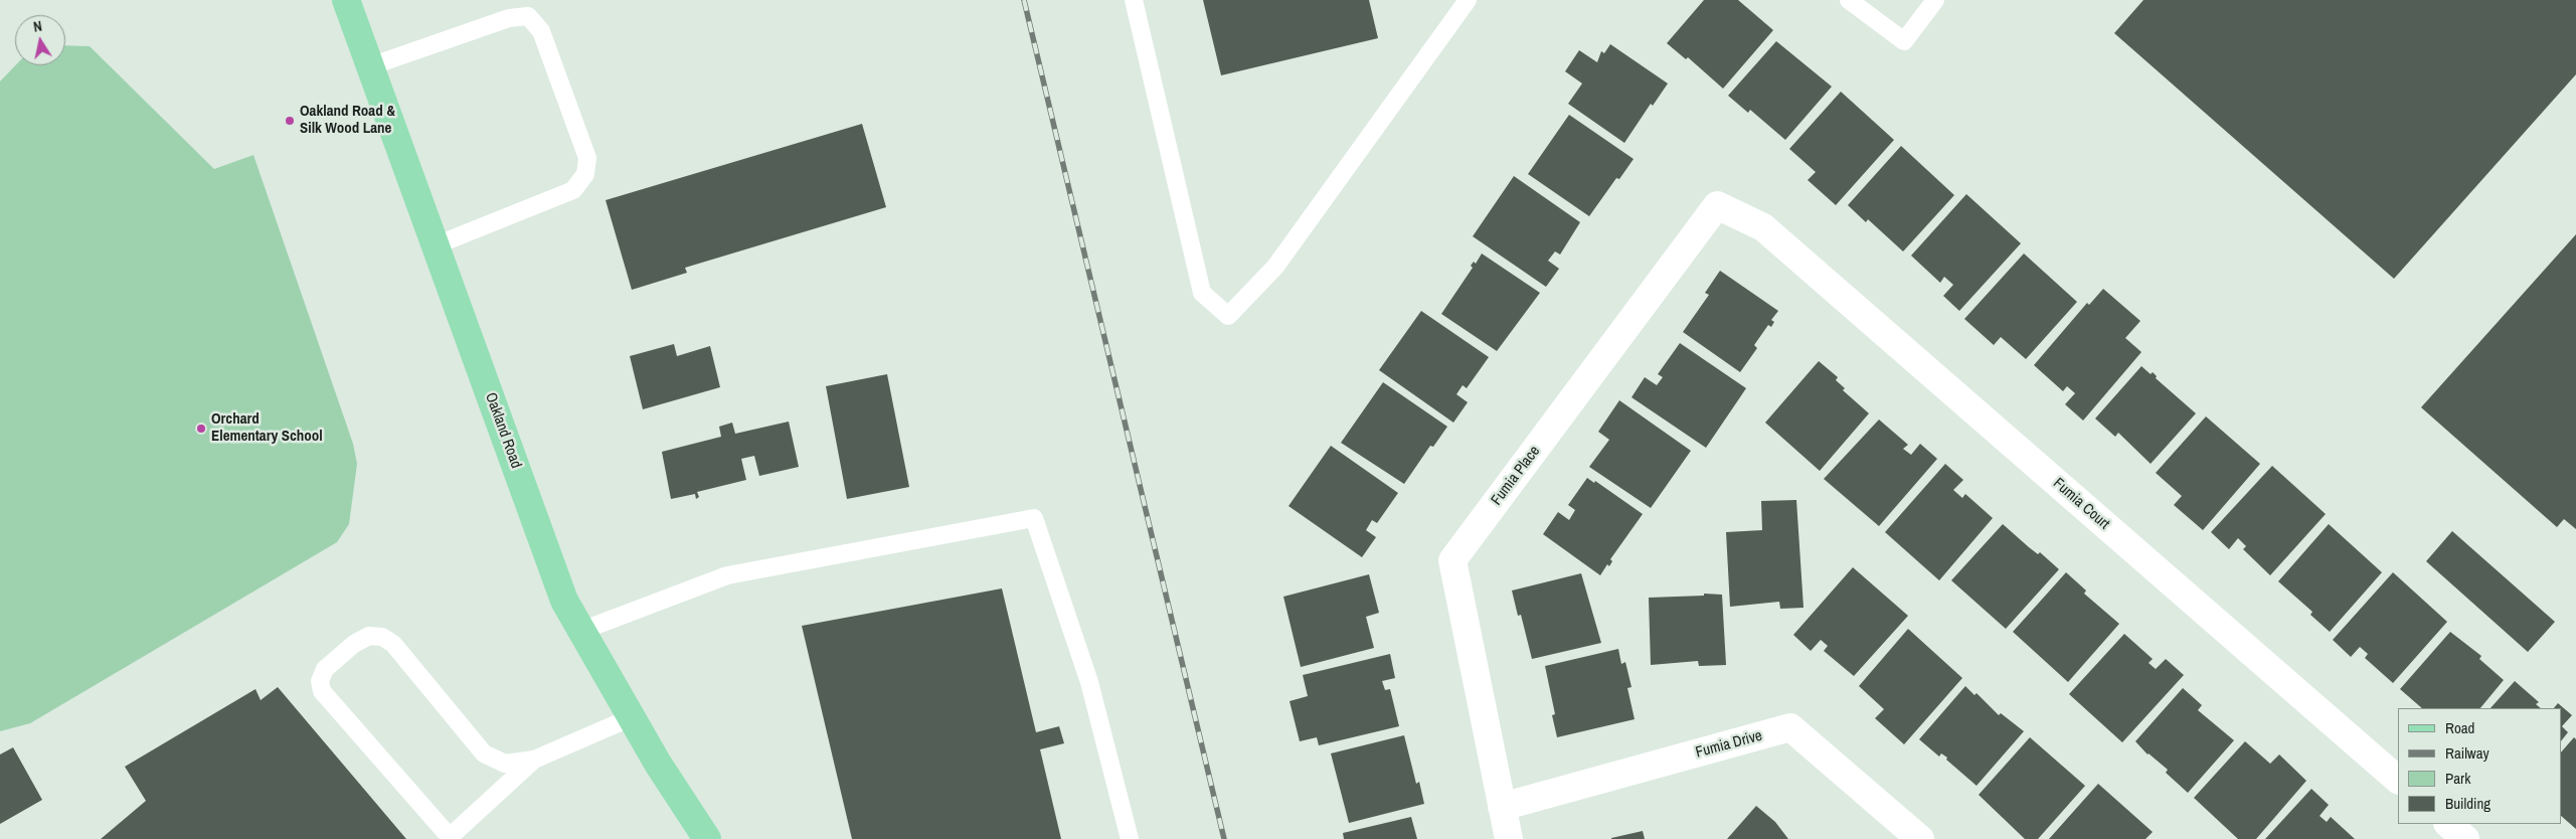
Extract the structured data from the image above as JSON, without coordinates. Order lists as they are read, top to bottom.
{
  "streets": {
    "main road": ["Oakland Road"],
    "street": ["Fumia Place", "Fumia Court", "Fumia Drive"]
  },
  "crossings": [
    ["Fumia Place", "Fumia Court"],
    ["Fumia Place", "Fumia Drive"]
  ],
  "places": ["Oakland Road & Silk Wood Lane", "Orchard Elementary School"],
  "legend": [
    "Road",
    "Railway",
    "Park",
    "Building"
  ],
  "north": "top"
}
